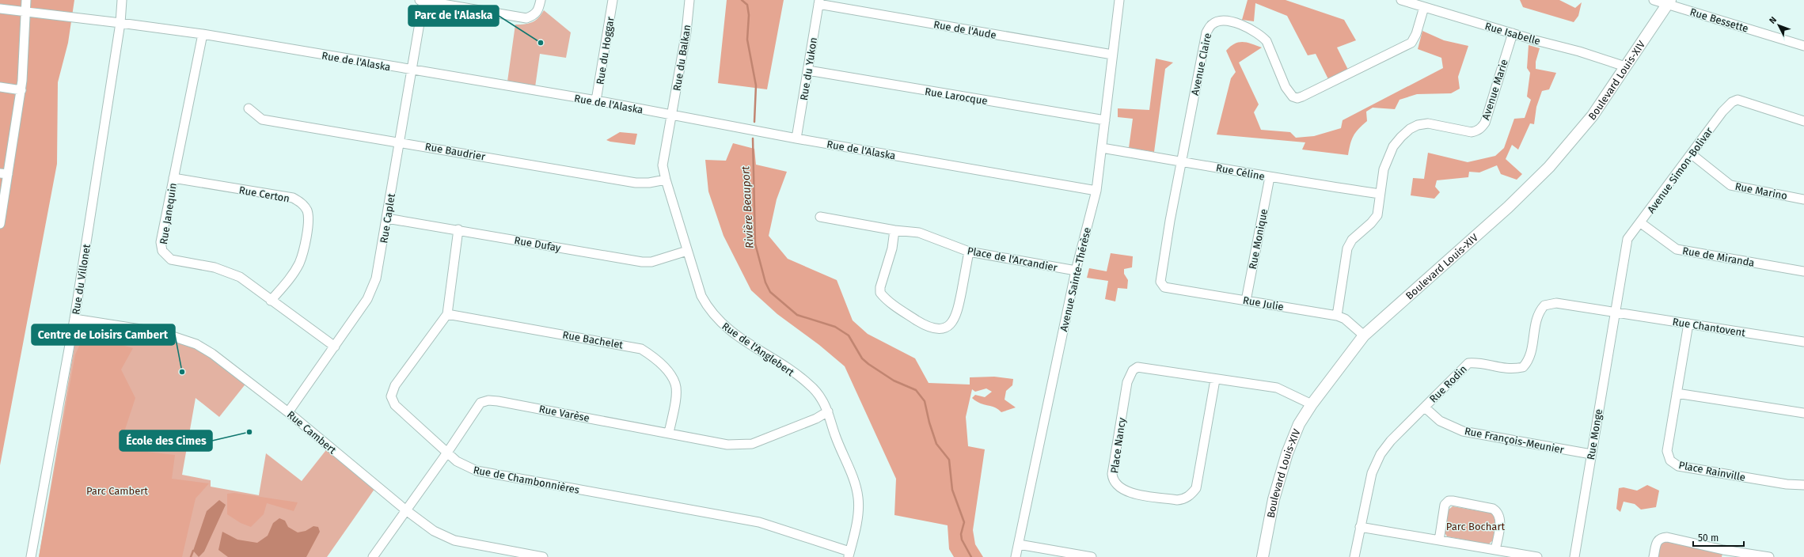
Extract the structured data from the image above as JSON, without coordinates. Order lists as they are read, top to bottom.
{
  "streets": {
    "main road": ["Boulevard Louis-XIV"],
    "street": [
      "Rue Bessette",
      "Rue de l'Aude",
      "Rue Isabelle",
      "Rue du Hoggar",
      "Rue du Balkan",
      "Rue de l'Alaska",
      "Avenue Claire",
      "Rue du Yukon",
      "Avenue Marie",
      "Rue Larocque",
      "Rue Baudrier",
      "Avenue Simon-Bolivar",
      "Rue Céline",
      "Rue Marino",
      "Rue Certon",
      "Rue Janequin",
      "Rue Caplet",
      "Rue Monique",
      "Rue Dufay",
      "Rue de Miranda",
      "Place de l'Arcandier",
      "Rue du Villonet",
      "Avenue Sainte-Thérèse",
      "Rue Julie",
      "Rue Chantovent",
      "Rue Bachelet",
      "Rue de l'Anglebert",
      "Rue Rodin",
      "Rue Varèse",
      "Rue Cambert",
      "Rue Monge",
      "Rue François-Meunier",
      "Place Nancy",
      "Place Rainville",
      "Rue de Chambonnières"
    ]
  },
  "crossings": [
    ["Rue Bessette", "Boulevard Louis-XIV"],
    ["Rue de l'Aude", "Rue du Yukon"],
    ["Rue de l'Aude", "Avenue Sainte-Thérèse"],
    ["Rue Isabelle", "Avenue Claire"],
    ["Rue Isabelle", "Boulevard Louis-XIV"],
    ["Rue Isabelle", "Avenue Marie"],
    ["Rue du Hoggar", "Rue de l'Alaska"],
    ["Rue du Balkan", "Rue de l'Alaska"],
    ["Rue du Balkan", "Rue de l'Anglebert"],
    ["Rue de l'Alaska", "Rue du Yukon"],
    ["Rue de l'Alaska", "Rue Janequin"],
    ["Rue de l'Alaska", "Rue Caplet"],
    ["Rue de l'Alaska", "Rue du Villonet"],
    ["Rue de l'Alaska", "Avenue Sainte-Thérèse"],
    ["Rue de l'Alaska", "Rue de l'Anglebert"],
    ["Avenue Claire", "Rue Céline"],
    ["Avenue Claire", "Rue Julie"],
    ["Rue du Yukon", "Rue Larocque"],
    ["Boulevard Louis-XIV", "Rue Julie"],
    ["Boulevard Louis-XIV", "Place Nancy"],
    ["Avenue Marie", "Rue Céline"],
    ["Avenue Marie", "Rue Julie"],
    ["Rue Larocque", "Avenue Sainte-Thérèse"],
    ["Rue Baudrier", "Rue Caplet"],
    ["Rue Baudrier", "Rue de l'Anglebert"],
    ["Avenue Simon-Bolivar", "Rue Marino"],
    ["Avenue Simon-Bolivar", "Rue de Miranda"],
    ["Avenue Simon-Bolivar", "Rue Chantovent"],
    ["Avenue Simon-Bolivar", "Rue Rodin"],
    ["Avenue Simon-Bolivar", "Rue Monge"],
    ["Rue Céline", "Rue Monique"],
    ["Rue Céline", "Avenue Sainte-Thérèse"],
    ["Rue Certon", "Rue Janequin"],
    ["Rue Janequin", "Rue Caplet"],
    ["Rue Caplet", "Rue Dufay"],
    ["Rue Caplet", "Rue Cambert"],
    ["Rue Monique", "Rue Julie"],
    ["Rue Dufay", "Rue de l'Anglebert"],
    ["Rue Dufay", "Rue de Chambonnières"],
    ["Place de l'Arcandier", "Avenue Sainte-Thérèse"],
    ["Rue du Villonet", "Rue Cambert"],
    ["Rue Chantovent", "Rue Rodin"],
    ["Rue Chantovent", "Rue Monge"],
    ["Rue Chantovent", "Place Rainville"],
    ["Rue Bachelet", "Rue Varèse"],
    ["Rue Bachelet", "Rue de Chambonnières"],
    ["Rue de l'Anglebert", "Rue Varèse"],
    ["Rue de l'Anglebert", "Rue de Chambonnières"],
    ["Rue Rodin", "Rue Monge"],
    ["Rue Rodin", "Rue François-Meunier"],
    ["Rue Varèse", "Rue Cambert"],
    ["Rue Varèse", "Rue de Chambonnières"],
    ["Rue Monge", "Rue François-Meunier"]
  ],
  "water": ["Rivière Beauport"],
  "parks": ["Parc Cambert", "Parc Bochart"],
  "places": ["Parc de l'Alaska", "Centre de Loisirs Cambert", "École des Cimes"],
  "scale_bar": "50 m",
  "north": "top left"
}
